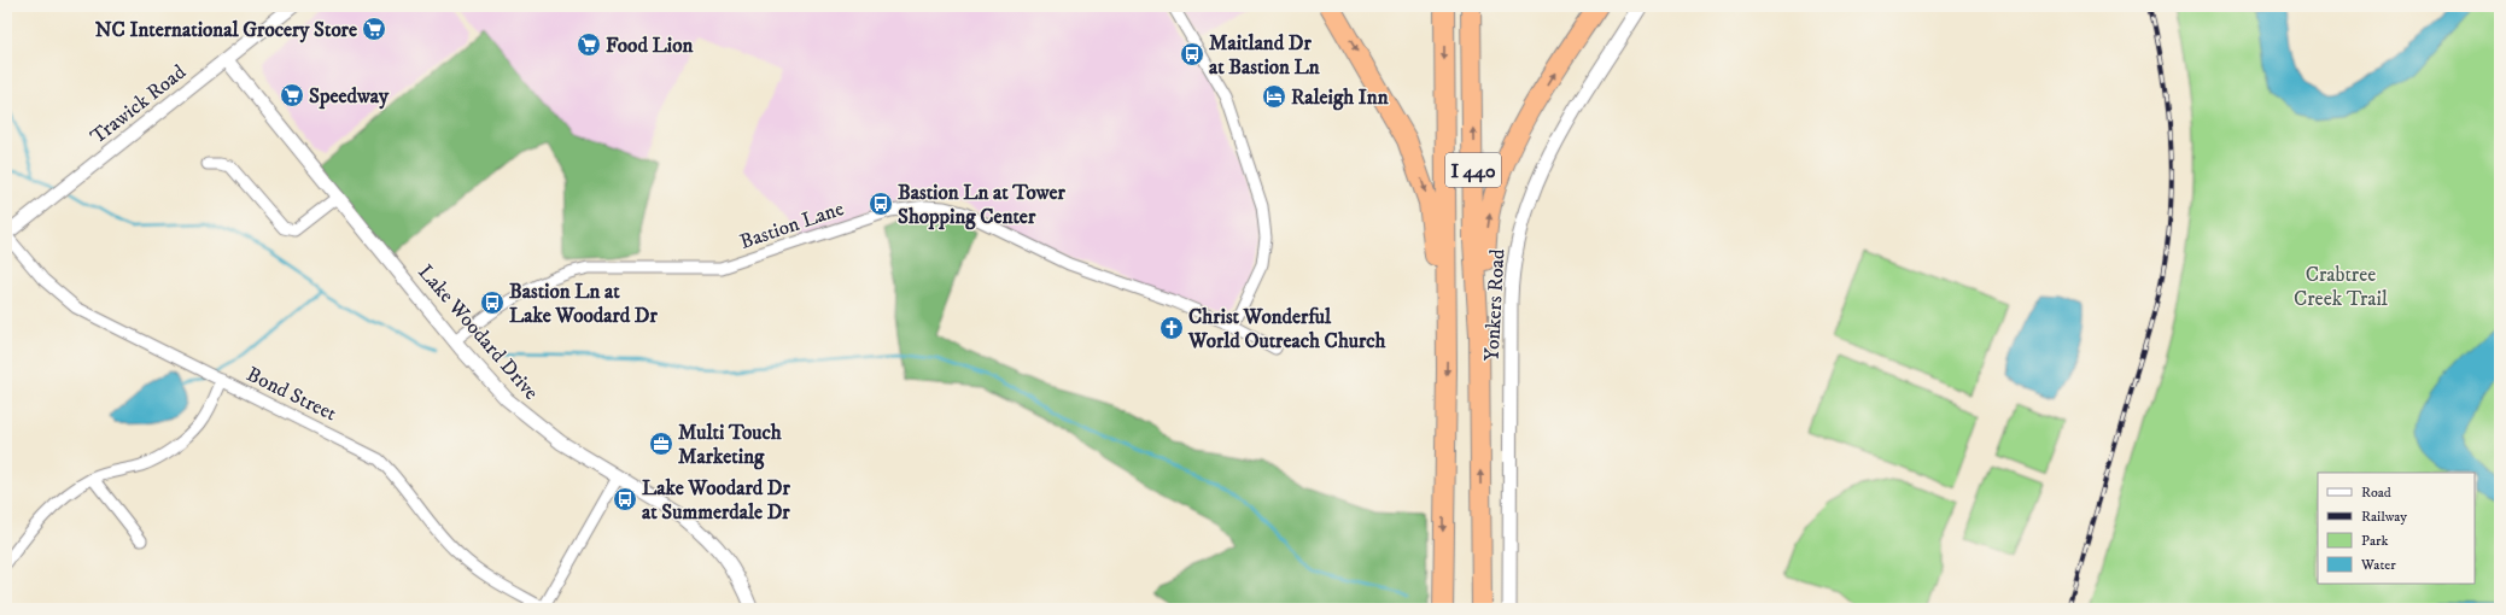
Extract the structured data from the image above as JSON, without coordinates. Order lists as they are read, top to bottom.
{
  "streets": {
    "highway": ["I 440"],
    "street": [
      "Trawick Road",
      "Bastion Lane",
      "Yonkers Road",
      "Lake Woodard Drive",
      "Bond Street"
    ]
  },
  "crossings": [
    ["Trawick Road", "Lake Woodard Drive"],
    ["Trawick Road", "Bond Street"],
    ["Bastion Lane", "Lake Woodard Drive"]
  ],
  "parks": ["Crabtree Creek Trail"],
  "places": {
    "supermarket": ["NC International Grocery Store", "Food Lion", "Speedway"],
    "bus stop": [
      "Maitland Dr at Bastion Ln",
      "Bastion Ln at Tower Shopping Center",
      "Bastion Ln at Lake Woodard Dr",
      "Lake Woodard Dr at Summerdale Dr"
    ],
    "hotel": ["Raleigh Inn"],
    "church": ["Christ Wonderful World Outreach Church"],
    "office": ["Multi Touch Marketing"]
  },
  "legend": [
    "Road",
    "Railway",
    "Park",
    "Water"
  ]
}
